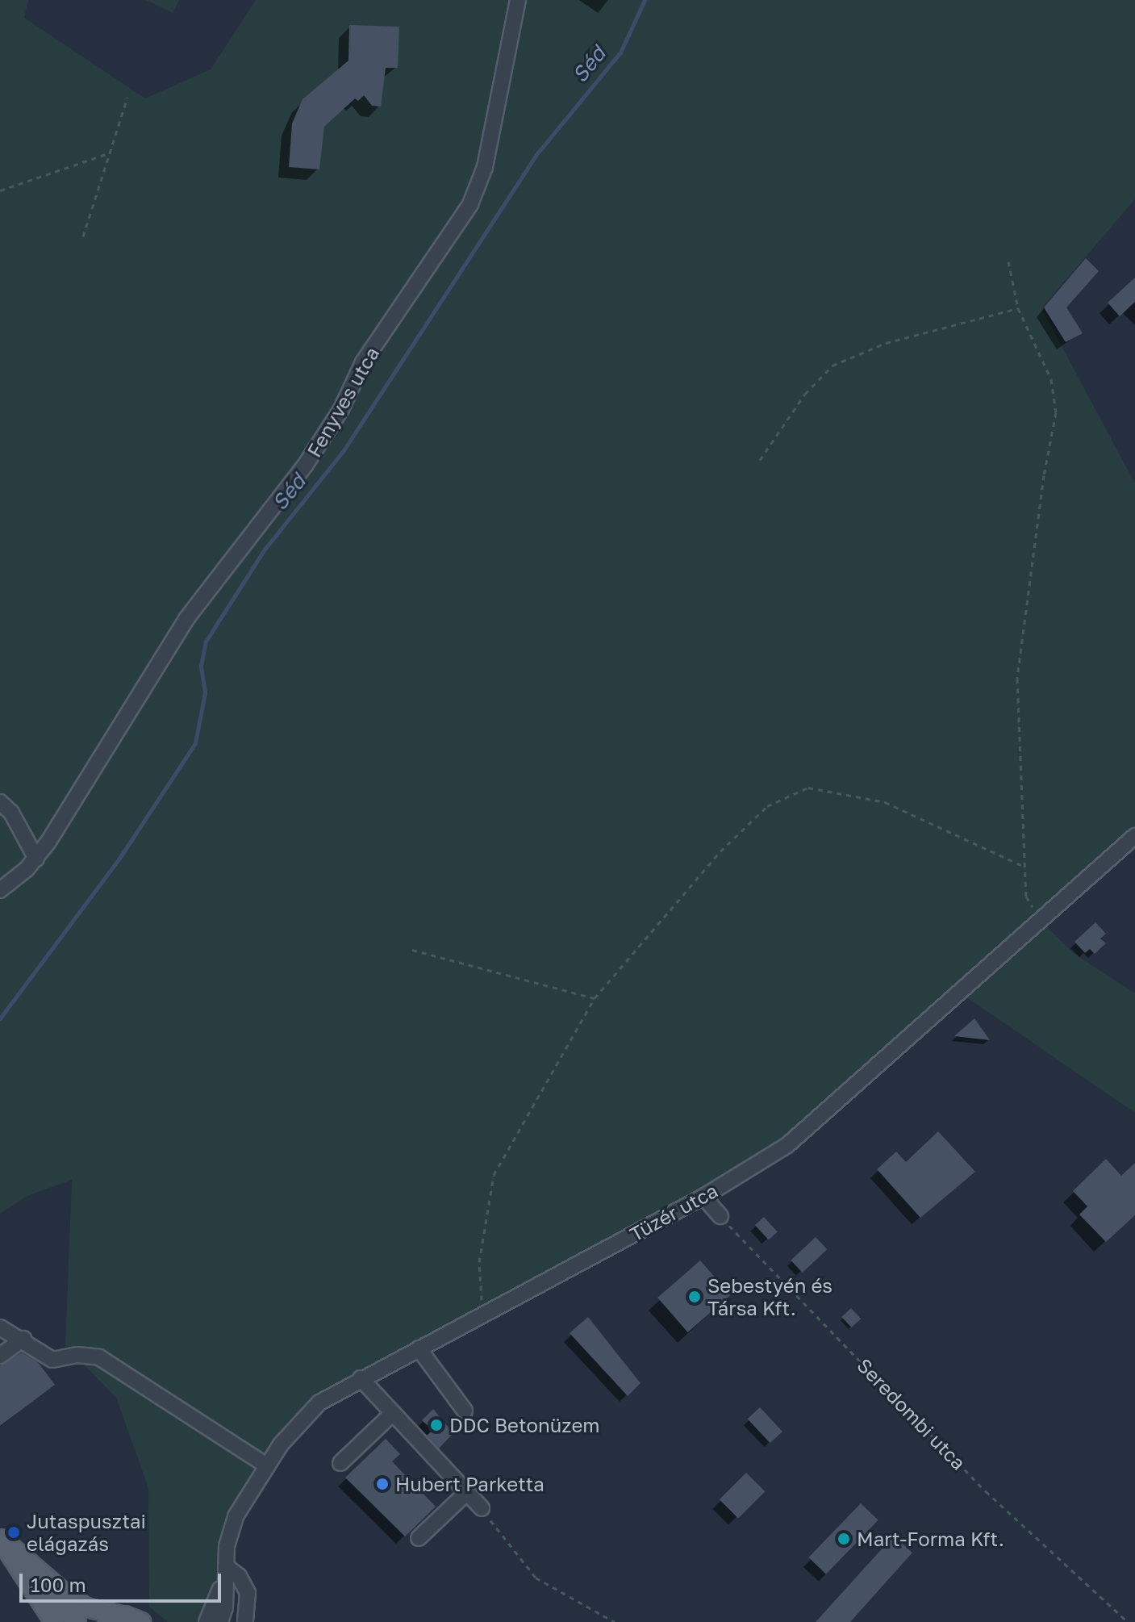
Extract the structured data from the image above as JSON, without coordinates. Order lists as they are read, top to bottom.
{
  "streets": {
    "street": ["Fenyves utca", "Tüzér utca"],
    "path": ["Seredombi utca"]
  },
  "water": ["Séd"],
  "places": [
    "Sebestyén és Társa Kft.",
    "DDC Betonüzem",
    "Hubert Parketta",
    "Jutaspusztai elágazás",
    "Mart-Forma Kft."
  ],
  "scale_bar": "100 m"
}
